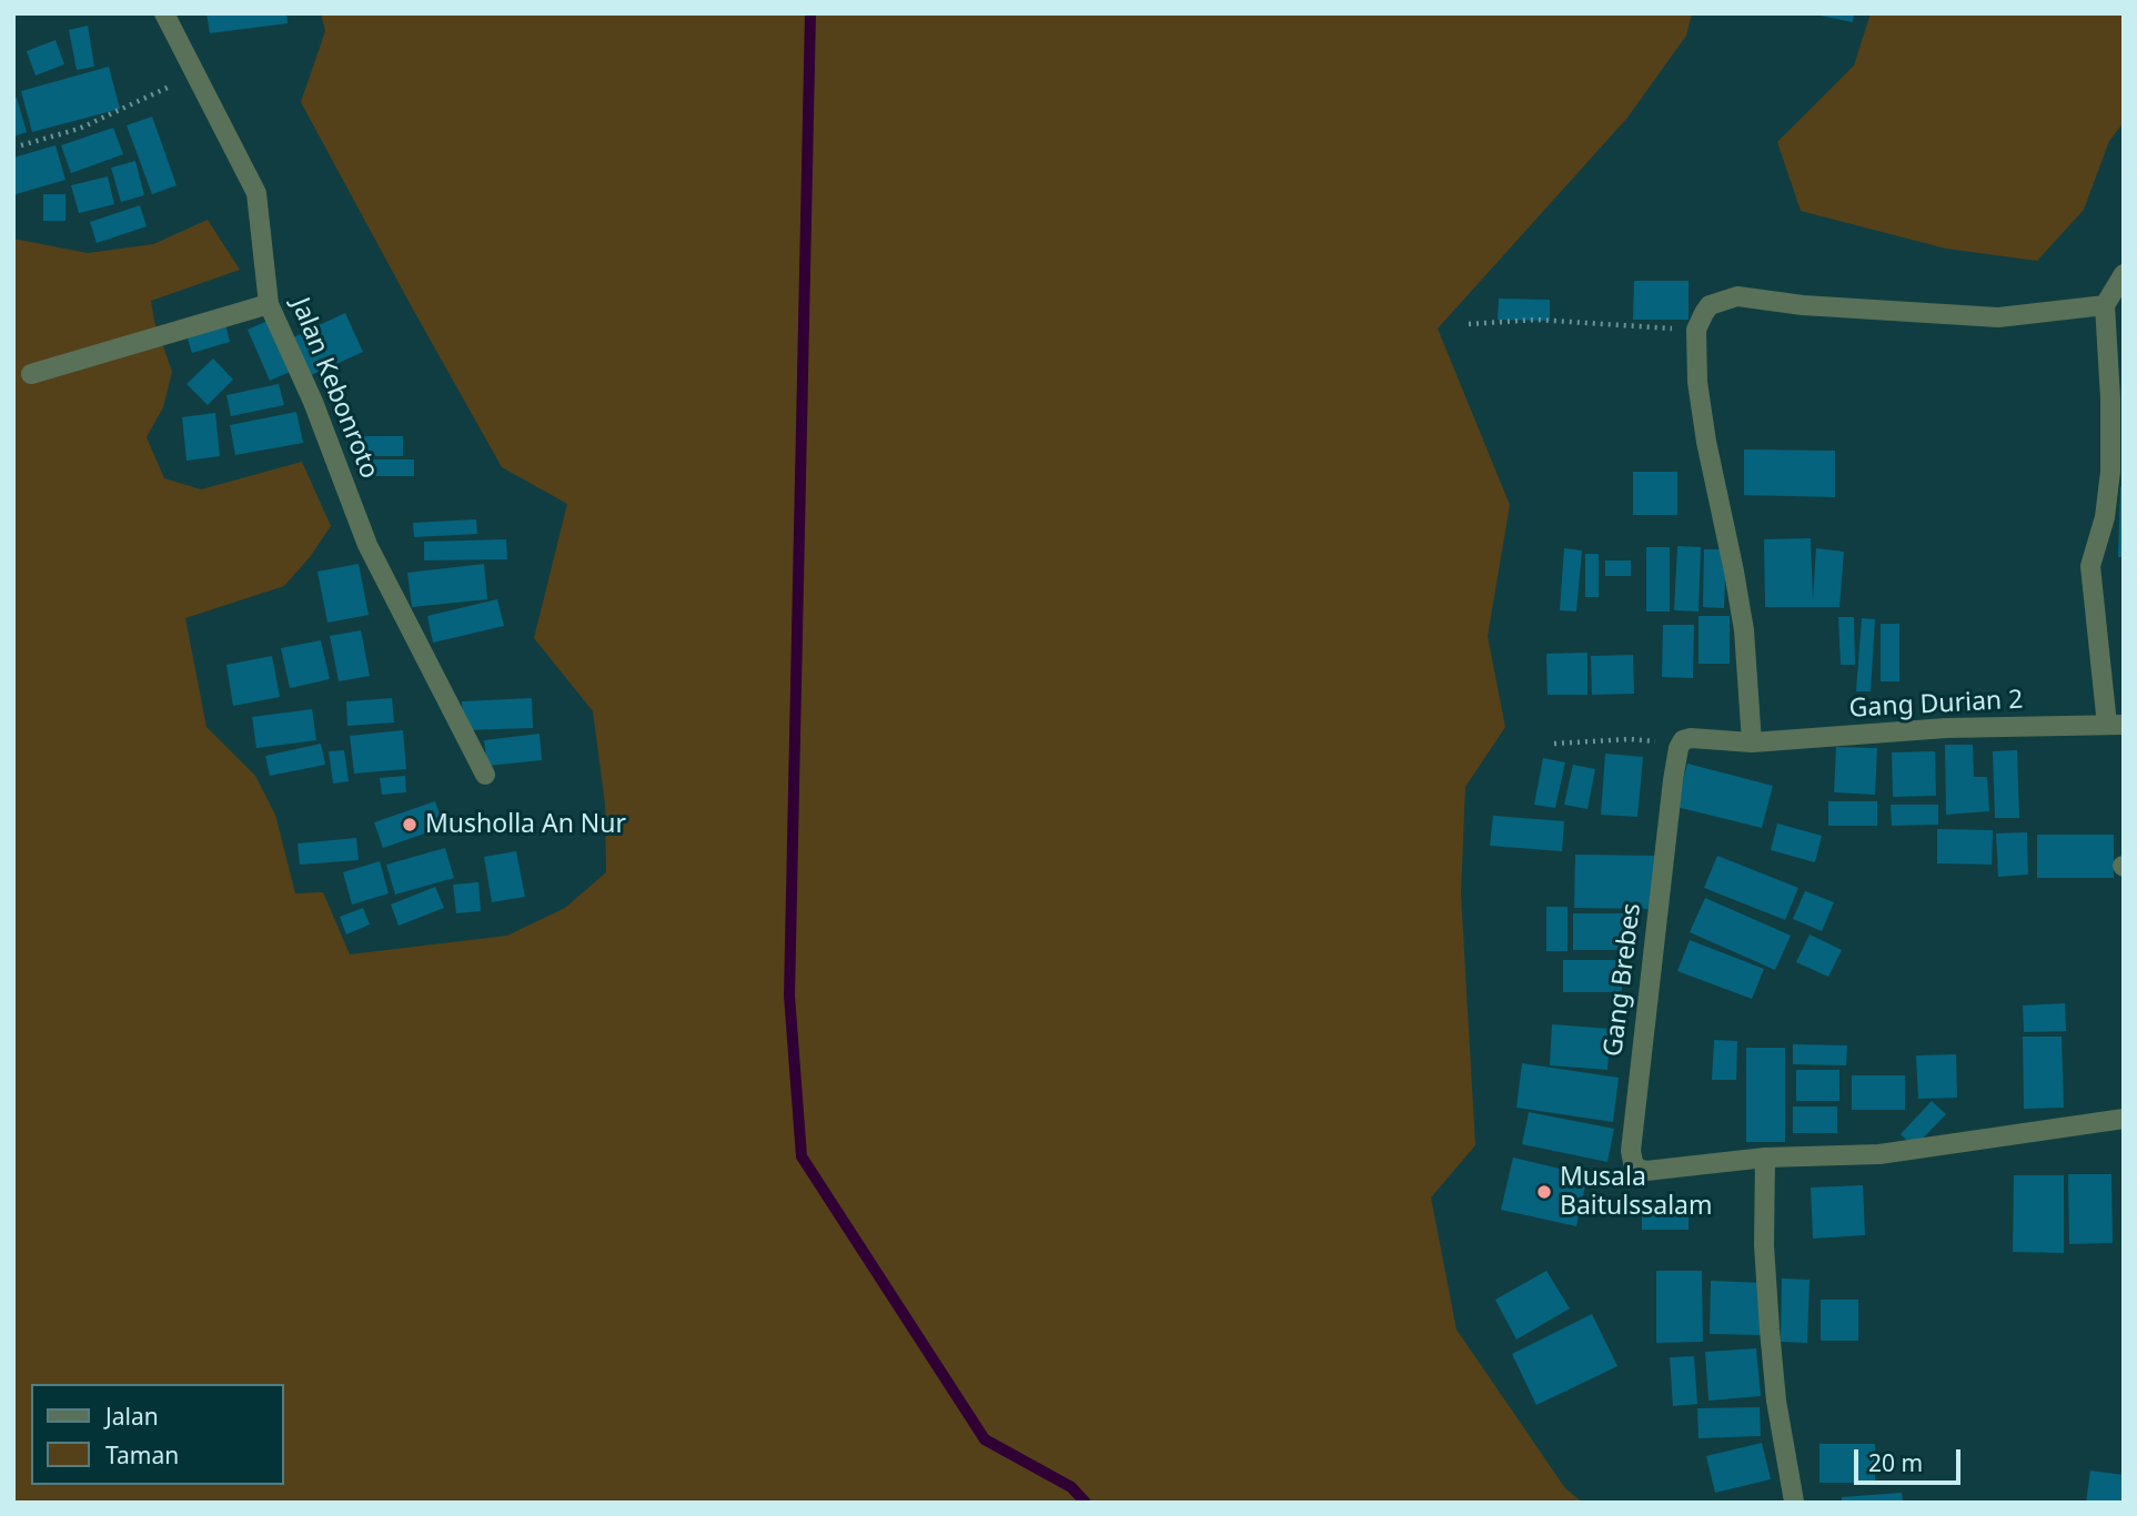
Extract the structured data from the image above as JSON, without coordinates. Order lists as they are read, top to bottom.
{
  "streets": {
    "street": ["Jalan Kebonroto", "Gang Durian 2", "Gang Brebes"]
  },
  "places": ["Musholla An Nur", "Musala Baitulssalam"],
  "legend": ["Jalan", "Taman"],
  "scale_bar": "20 m"
}
